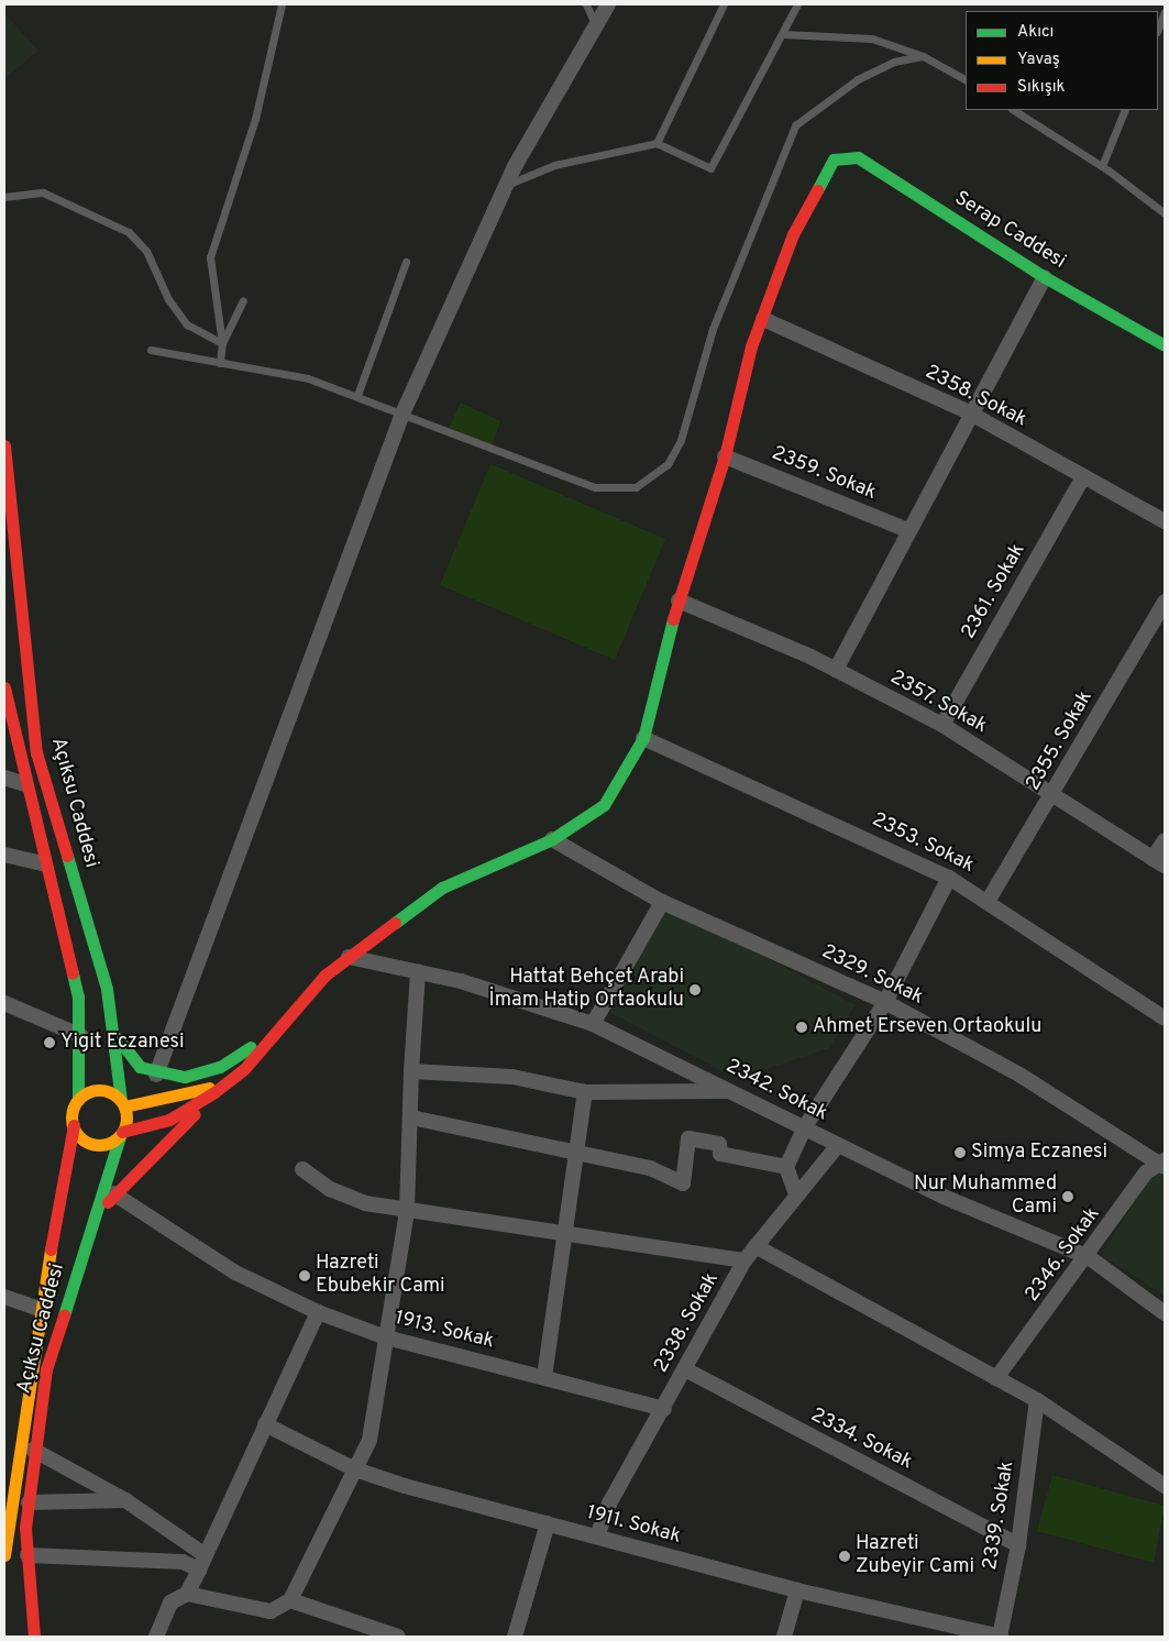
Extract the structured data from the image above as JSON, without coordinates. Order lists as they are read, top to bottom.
{
  "streets": {
    "main road": ["Serap Caddesi", "Açıksu Caddesi"],
    "street": [
      "2358. Sokak",
      "2359. Sokak",
      "2361. Sokak",
      "2357. Sokak",
      "2355. Sokak",
      "2353. Sokak",
      "2329. Sokak",
      "2342. Sokak",
      "2346. Sokak",
      "2338. Sokak",
      "1913. Sokak",
      "2334. Sokak",
      "2339. Sokak",
      "1911. Sokak"
    ]
  },
  "crossings": [
    ["Serap Caddesi", "2358. Sokak"],
    ["2358. Sokak", "2361. Sokak"],
    ["2361. Sokak", "2357. Sokak"],
    ["2357. Sokak", "2355. Sokak"],
    ["2355. Sokak", "2353. Sokak"],
    ["2329. Sokak", "2346. Sokak"],
    ["2342. Sokak", "2346. Sokak"],
    ["2342. Sokak", "2338. Sokak"],
    ["2338. Sokak", "1913. Sokak"],
    ["2338. Sokak", "2334. Sokak"],
    ["2338. Sokak", "1911. Sokak"],
    ["2334. Sokak", "2339. Sokak"],
    ["2339. Sokak", "1911. Sokak"]
  ],
  "places": [
    "Hattat Behçet Arabi İmam Hatip Ortaokulu",
    "Ahmet Erseven Ortaokulu",
    "Yigit Eczanesi",
    "Simya Eczanesi",
    "Nur Muhammed Cami",
    "Hazreti Ebubekir Cami",
    "Hazreti Zubeyir Cami"
  ],
  "legend": ["Akıcı", "Yavaş", "Sıkışık"]
}
